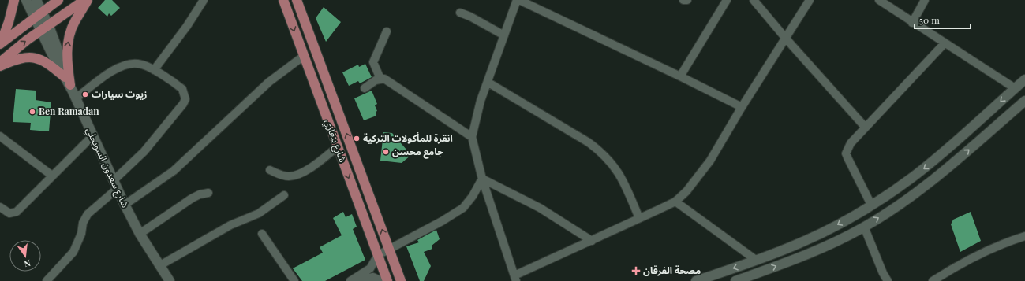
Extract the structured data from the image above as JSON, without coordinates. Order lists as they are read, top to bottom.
{
  "streets": {
    "main road": ["شارع بنغازي", "شارع سعدون السويحلي"]
  },
  "places": {
    "other": [
      "زيوت سيارات",
      "Ben Ramadan",
      "انقرة للمأكولات التركية",
      "جامع محسن"
    ],
    "health": ["مصحة الفرقان"]
  },
  "scale_bar": "50 m",
  "north": "bottom"
}
